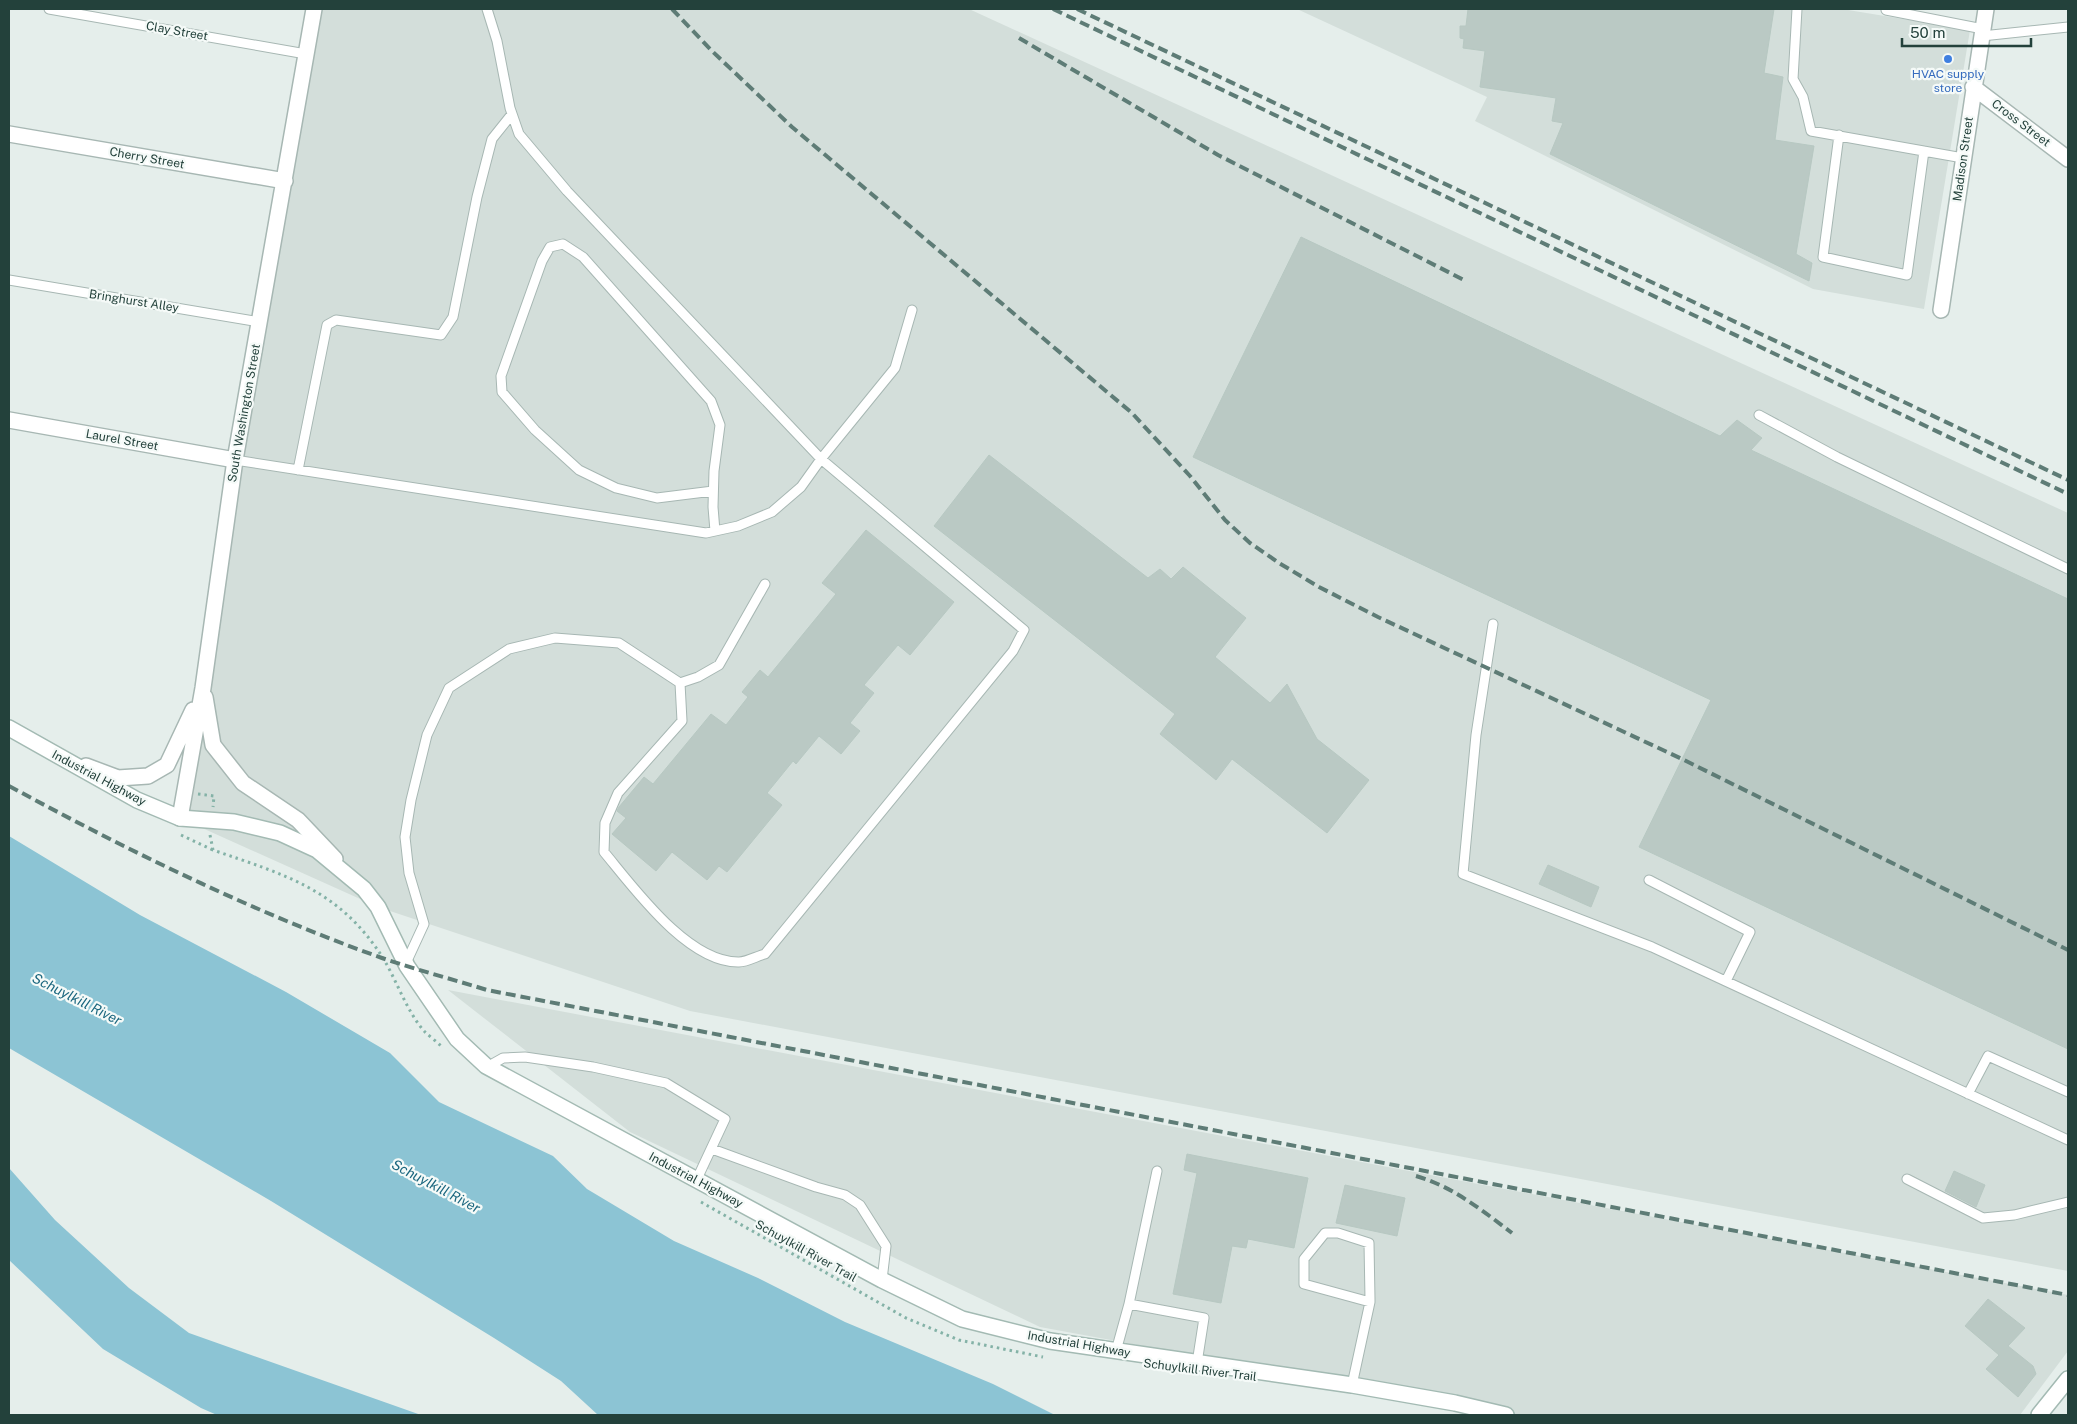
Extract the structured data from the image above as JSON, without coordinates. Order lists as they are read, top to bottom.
{
  "streets": {
    "street": [
      "Cross Street",
      "Cherry Street",
      "Madison Street",
      "South Washington Street",
      "Laurel Street",
      "Industrial Highway"
    ],
    "lane": ["Clay Street", "Bringhurst Alley"],
    "path": ["Schuylkill River Trail"]
  },
  "crossings": [
    ["Clay Street", "South Washington Street"],
    ["Cross Street", "Madison Street"],
    ["Cherry Street", "South Washington Street"],
    ["Bringhurst Alley", "South Washington Street"],
    ["South Washington Street", "Laurel Street"],
    ["South Washington Street", "Industrial Highway"]
  ],
  "water": ["Schuylkill River"],
  "places": ["HVAC supply store"],
  "scale_bar": "50 m"
}
